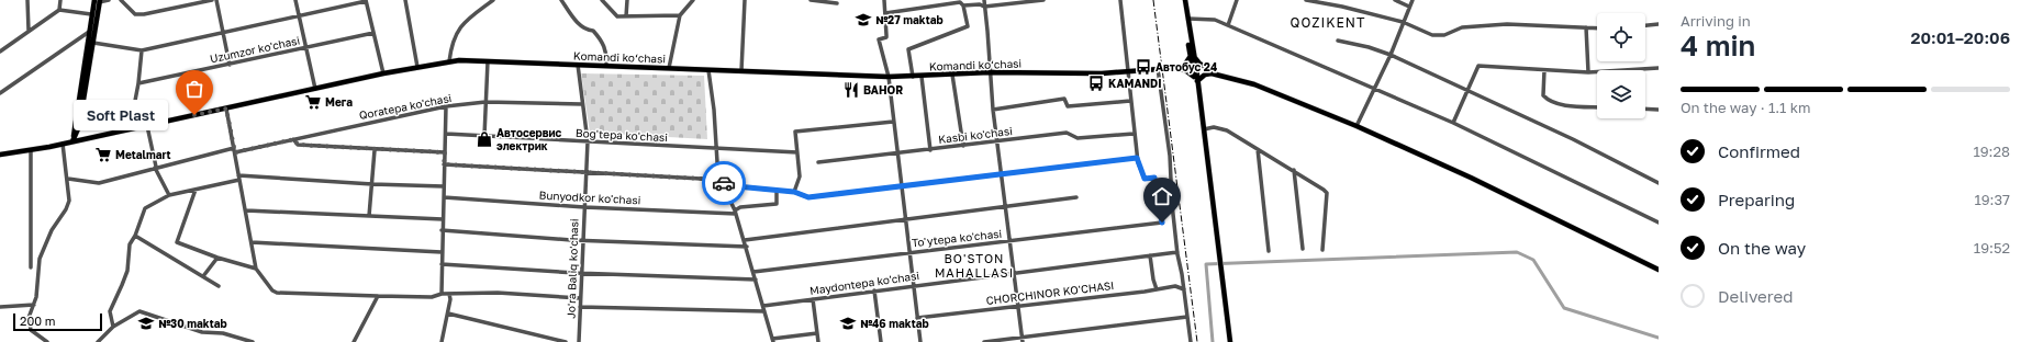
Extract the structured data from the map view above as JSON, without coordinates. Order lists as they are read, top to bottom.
{
  "streets": {
    "main road": ["Komandi ko‘chasi"],
    "street": [
      "Uzumzor ko'chasi",
      "Qoratepa ko'chasi",
      "Bog'tepa ko'chasi",
      "Kasbi ko'chasi",
      "Bunyodkor ko'chasi",
      "To'ytepa ko'chasi",
      "Jo'ra Baliq ko'chasi",
      "Maydontepa ko'chasi",
      "CHORCHINOR KO'CHASI"
    ]
  },
  "crossings": [
    ["Komandi ko‘chasi", "Jo'ra Baliq ko'chasi"],
    ["Qoratepa ko'chasi", "Jo'ra Baliq ko'chasi"],
    ["Bog'tepa ko'chasi", "Jo'ra Baliq ko'chasi"],
    ["Bunyodkor ko'chasi", "Jo'ra Baliq ko'chasi"]
  ],
  "districts": ["QOZIKENT", "BO'STON MAHALLASI"],
  "places": {
    "school or university": ["№27 maktab", "№30 maktab", "№46 maktab"],
    "bus stop": ["Автобус 24", "KAMANDI"],
    "restaurant": ["BAHOR"],
    "supermarket": ["Мега", "Metalmart"],
    "other": ["Soft Plast"],
    "shop": ["Автосервис электрик"]
  },
  "scale_bar": "200 m",
  "page": {
    "heading": ["4 min", "Arriving in", "20:01–20:06"],
    "bar": "On the way · 1.1 km",
    "bubble": "Soft Plast",
    "list": [
      ["Confirmed", "19:28"],
      ["Preparing", "19:37"],
      ["On the way", "19:52"],
      "Delivered"
    ],
    "scale": "200 m"
  }
}
